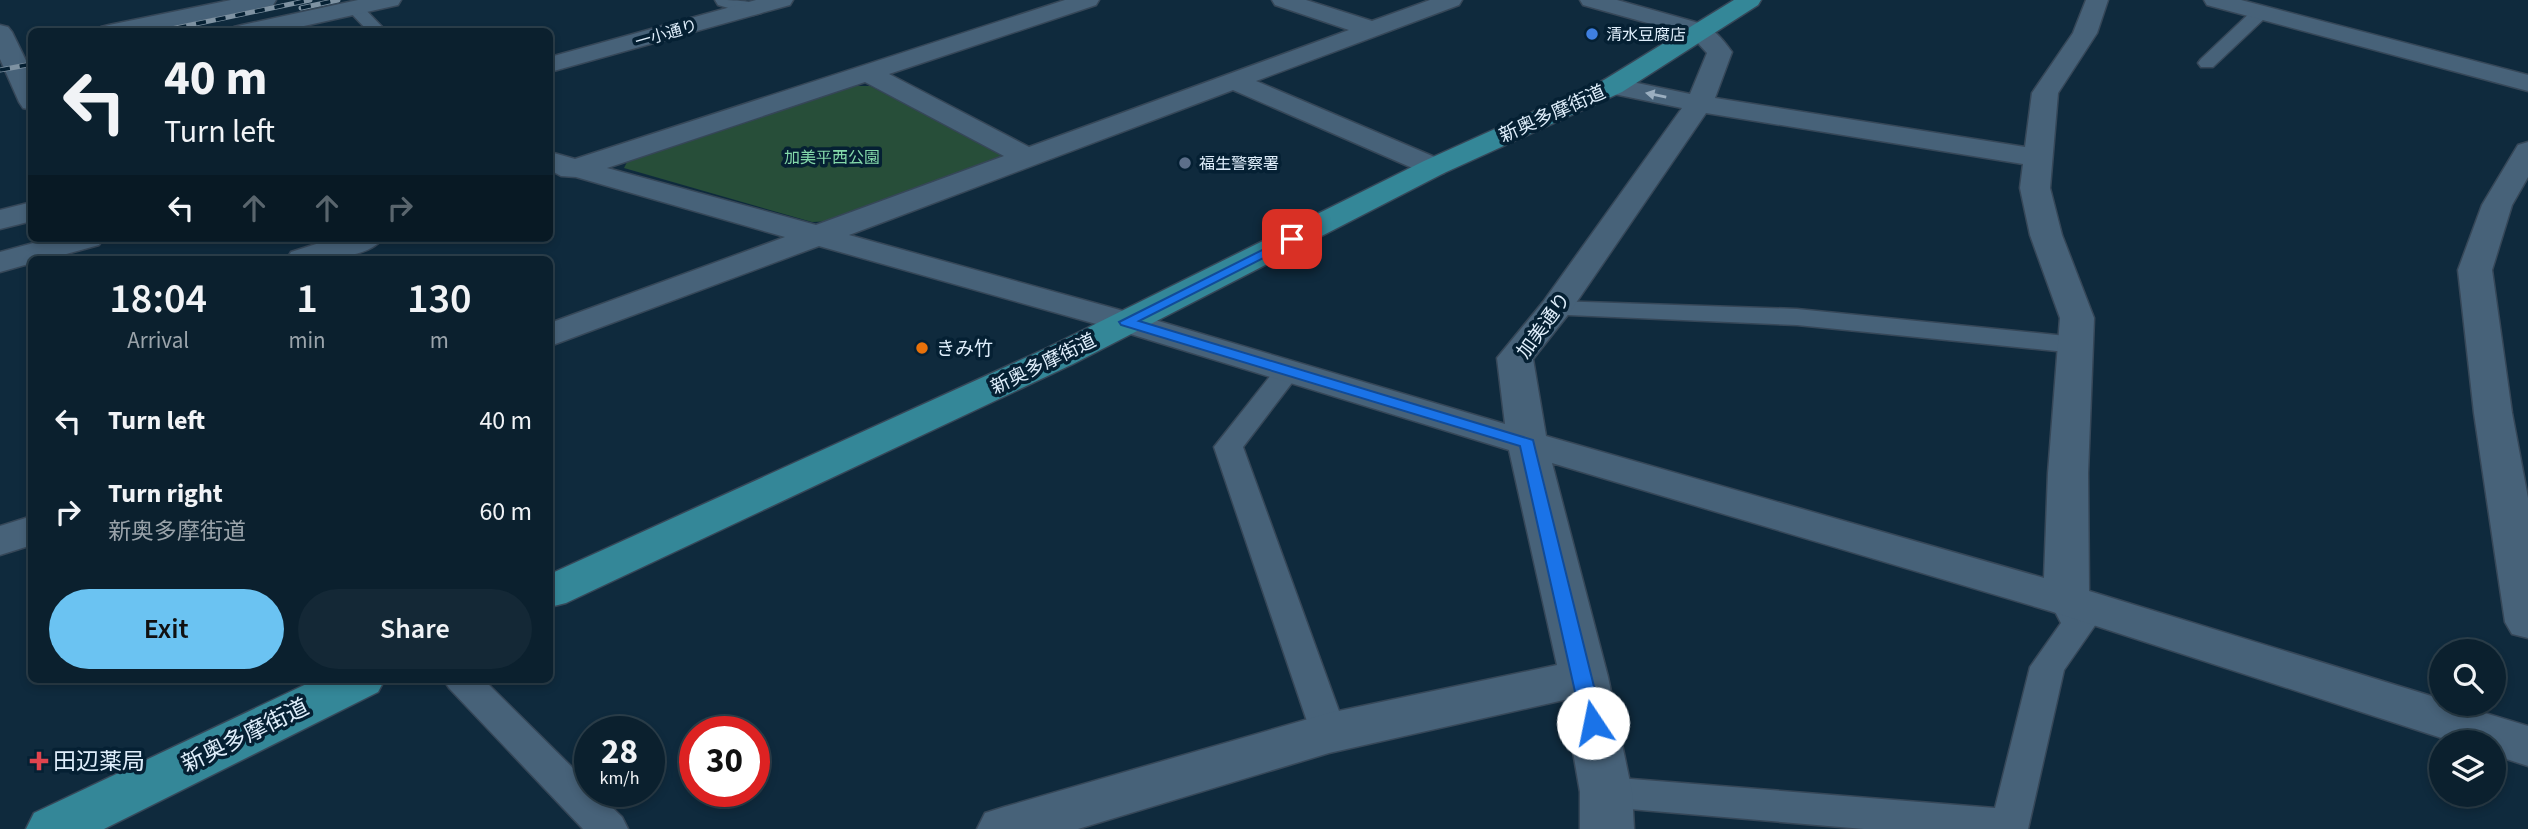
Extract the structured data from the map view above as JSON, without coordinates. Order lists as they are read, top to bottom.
{
  "streets": {
    "main road": ["新奥多摩街道"],
    "street": ["一小通り", "加美通り"]
  },
  "crossings": [
    ["新奥多摩街道", "加美通り"]
  ],
  "parks": ["加美平西公園"],
  "places": {
    "other": ["清水豆腐店", "福生警察署", "きみ竹"],
    "health": ["田辺薬局"]
  },
  "page": {
    "turn": ["40 m", "Turn left"],
    "eta": [
      "18:04",
      "Arrival",
      "1",
      "min",
      "130",
      "m"
    ],
    "list": [
      {
        "name": "Turn left",
        "value": "40 m"
      },
      {
        "name": "Turn right",
        "note": "新奥多摩街道",
        "value": "60 m"
      }
    ],
    "buttons": ["Exit", "Share"],
    "speed": "28 km/h",
    "limit": "30"
  }
}
